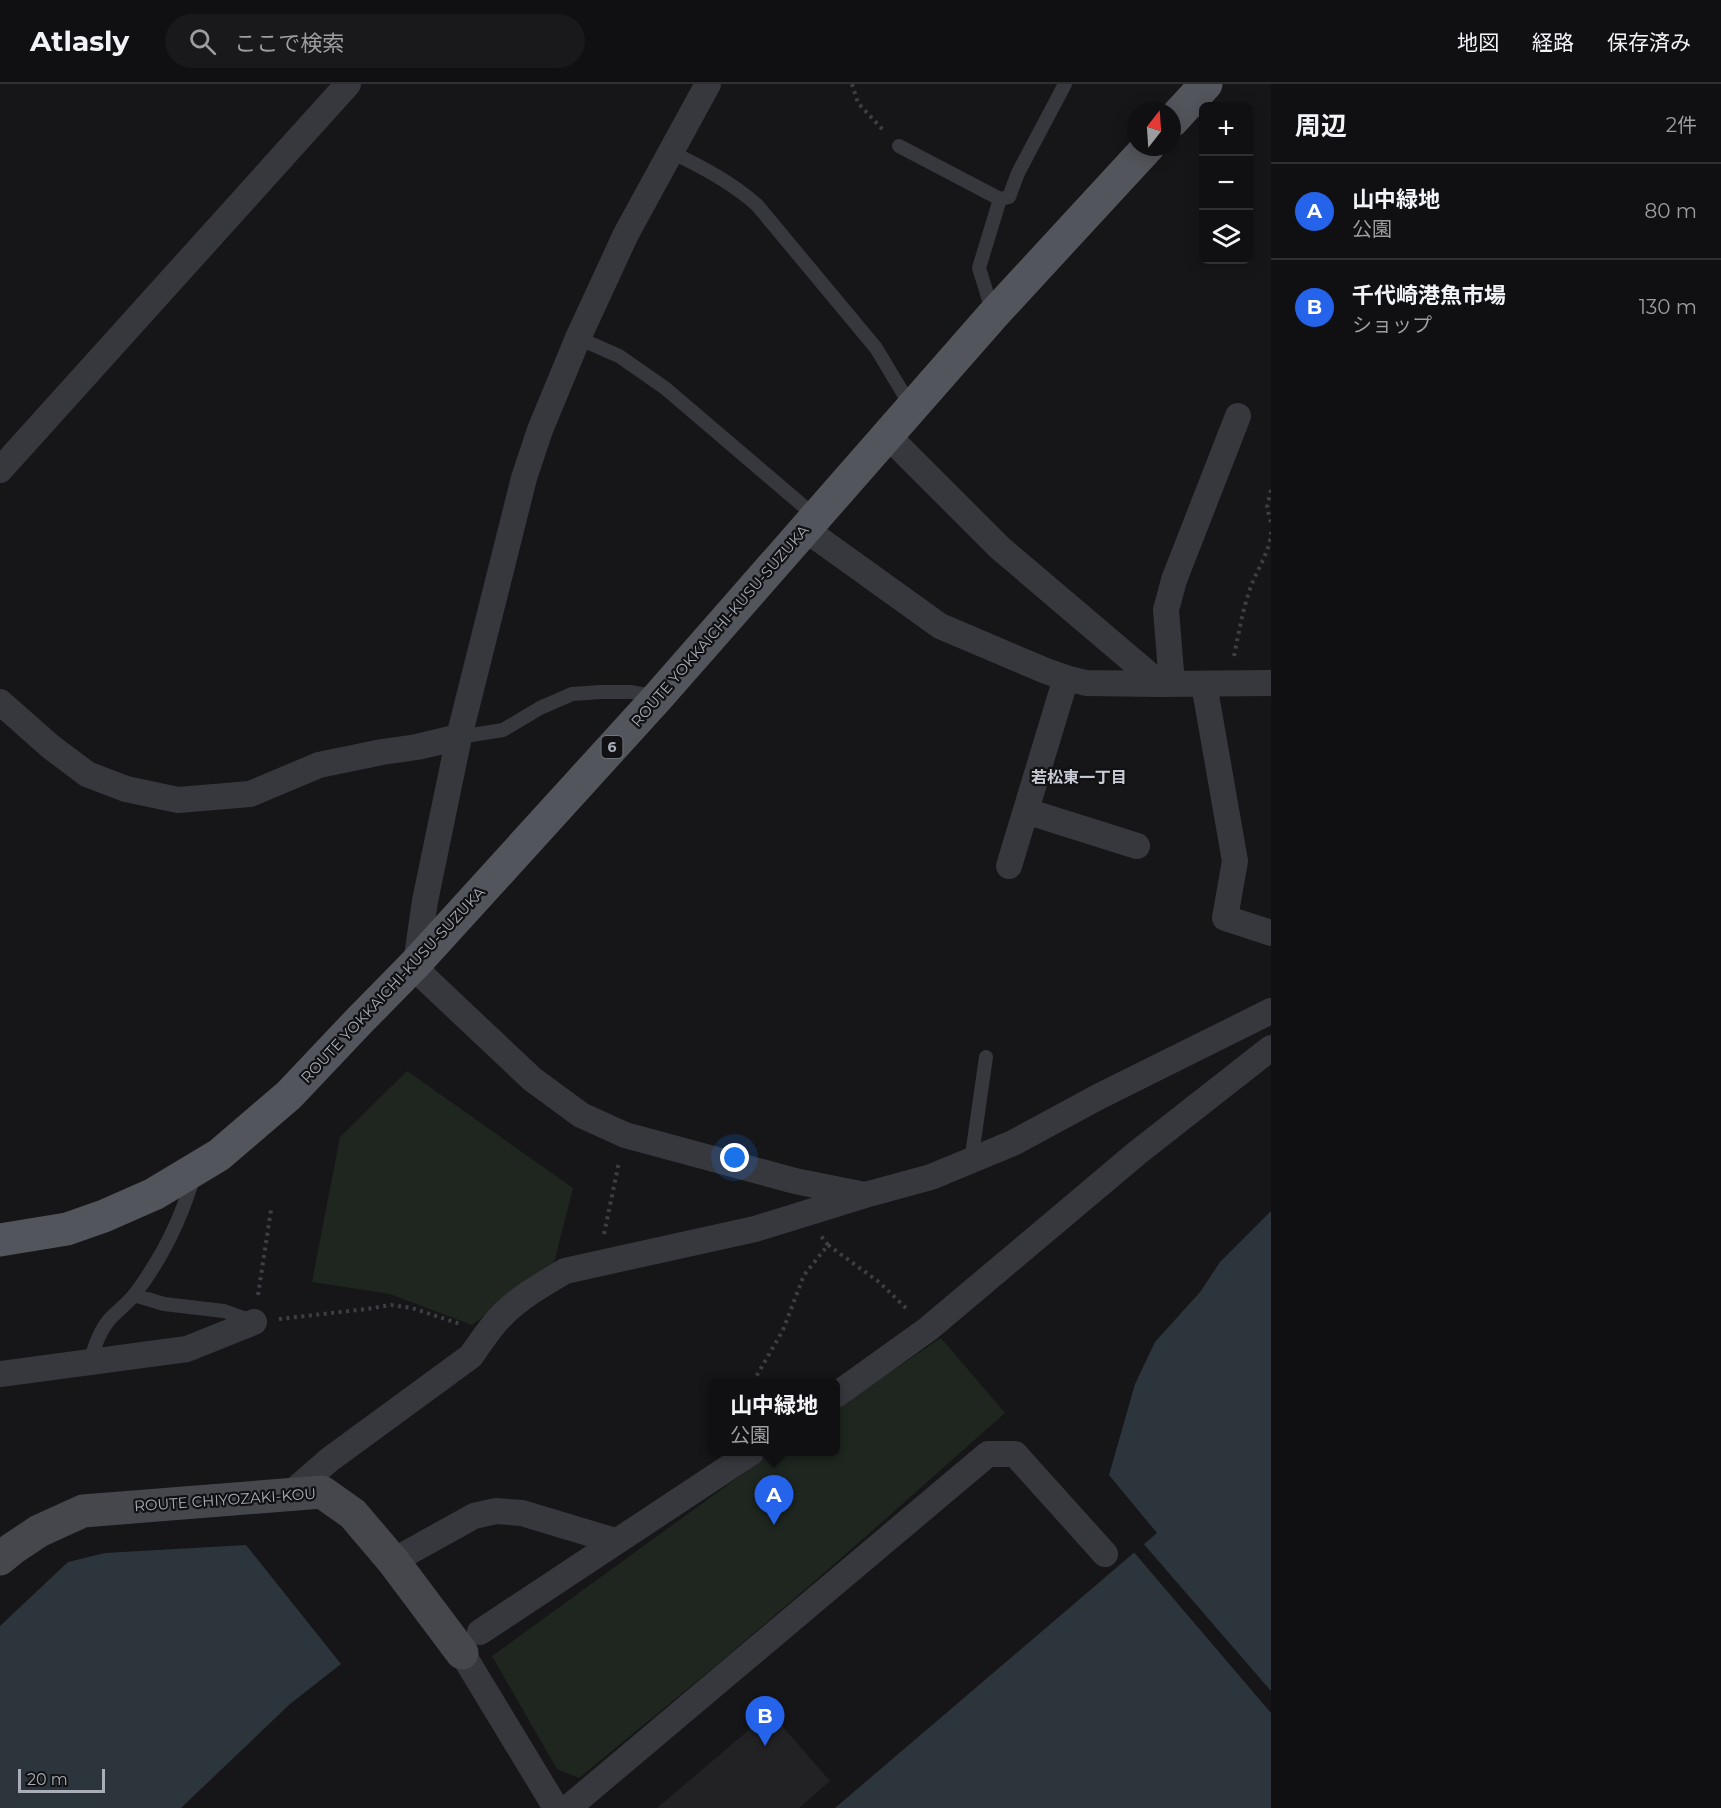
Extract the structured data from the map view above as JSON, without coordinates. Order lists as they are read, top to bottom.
{
  "streets": {
    "main road": ["ROUTE YOKKAICHI-KUSU-SUZUKA", "6", "ROUTE CHIYOZAKI-KOU"]
  },
  "districts": ["若松東一丁目"],
  "scale_bar": "20 m",
  "north": "top",
  "page": {
    "header": "Atlasly",
    "search": "ここで検索",
    "nav": ["地図", "経路", "保存済み"],
    "heading": ["周辺", "2件"],
    "map_buttons": ["+", "−"],
    "list": [
      {
        "mark": "A",
        "name": "山中緑地",
        "note": "公園",
        "value": "80 m"
      },
      {
        "mark": "B",
        "name": "千代崎港魚市場",
        "note": "ショップ",
        "value": "130 m"
      }
    ],
    "popup": ["山中緑地", "公園"],
    "pins": ["A", "B"],
    "scale": "20 m"
  }
}
